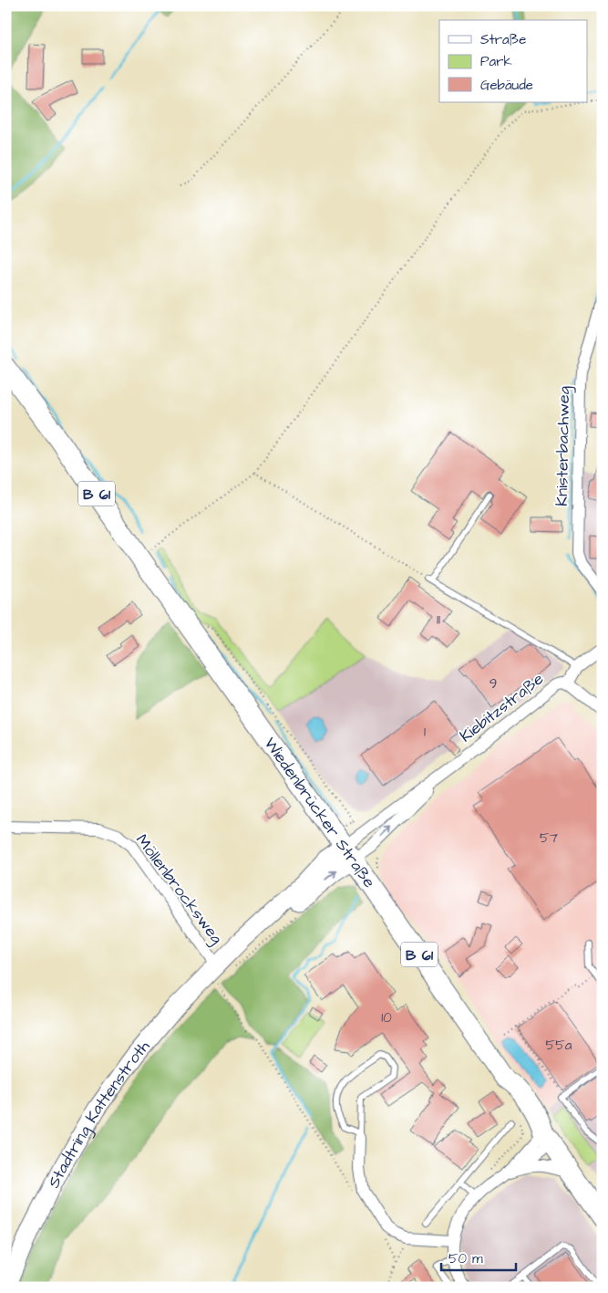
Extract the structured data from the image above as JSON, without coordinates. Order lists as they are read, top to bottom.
{
  "streets": {
    "main road": ["B 61", "Wiedenbrücker Straße", "Stadtring Kattenstroth"],
    "street": ["Knisterbachweg", "Kiebitzstraße", "Möllenbrocksweg"]
  },
  "crossings": [
    ["B 61", "Wiedenbrücker Straße"],
    ["Kiebitzstraße", "Wiedenbrücker Straße"],
    ["Kiebitzstraße", "Stadtring Kattenstroth"],
    ["Wiedenbrücker Straße", "Stadtring Kattenstroth"],
    ["Möllenbrocksweg", "Stadtring Kattenstroth"]
  ],
  "house_numbers": [
    "11",
    "9",
    "1",
    "57",
    "10",
    "55a"
  ],
  "legend": ["Straße", "Park", "Gebäude"],
  "scale_bar": "50 m"
}
